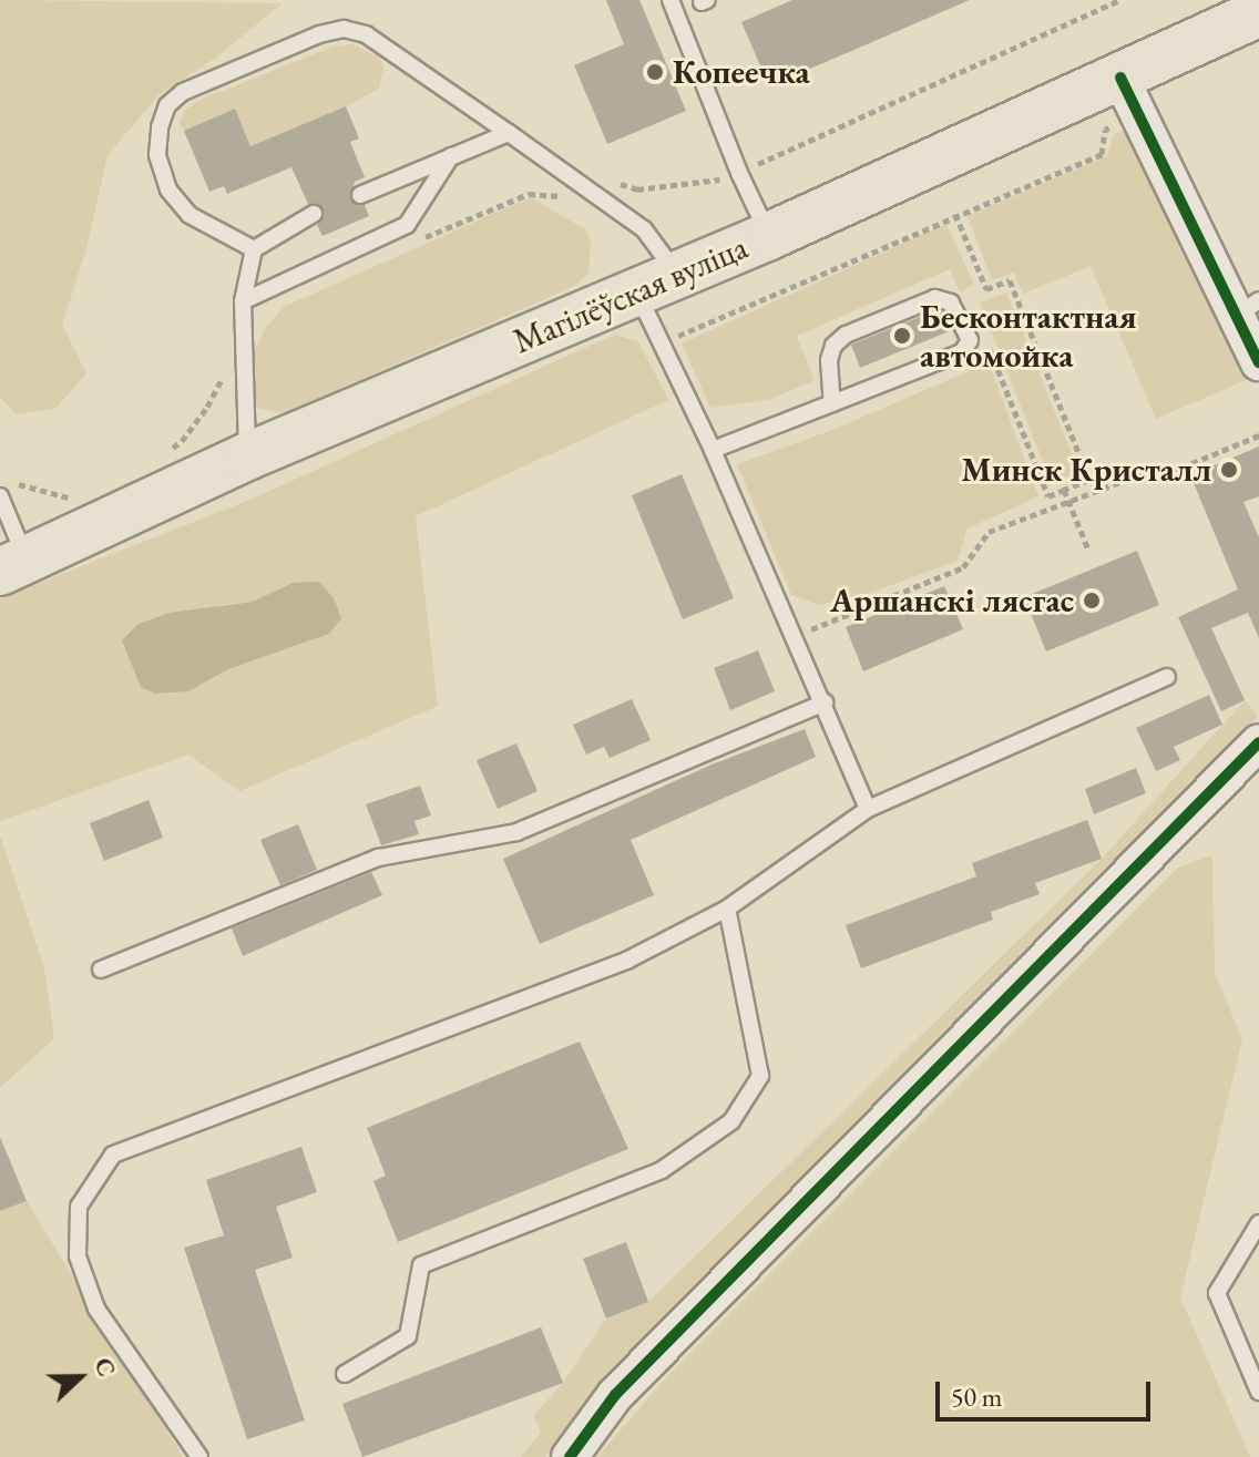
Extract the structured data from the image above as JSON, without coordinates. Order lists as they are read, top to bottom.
{
  "streets": {
    "main road": ["Магілёўская вуліца"]
  },
  "places": [
    "Копеечка",
    "Бесконтактная автомойка",
    "Минск Кристалл",
    "Аршанскі лясгас"
  ],
  "scale_bar": "50 m",
  "north": "right"
}
